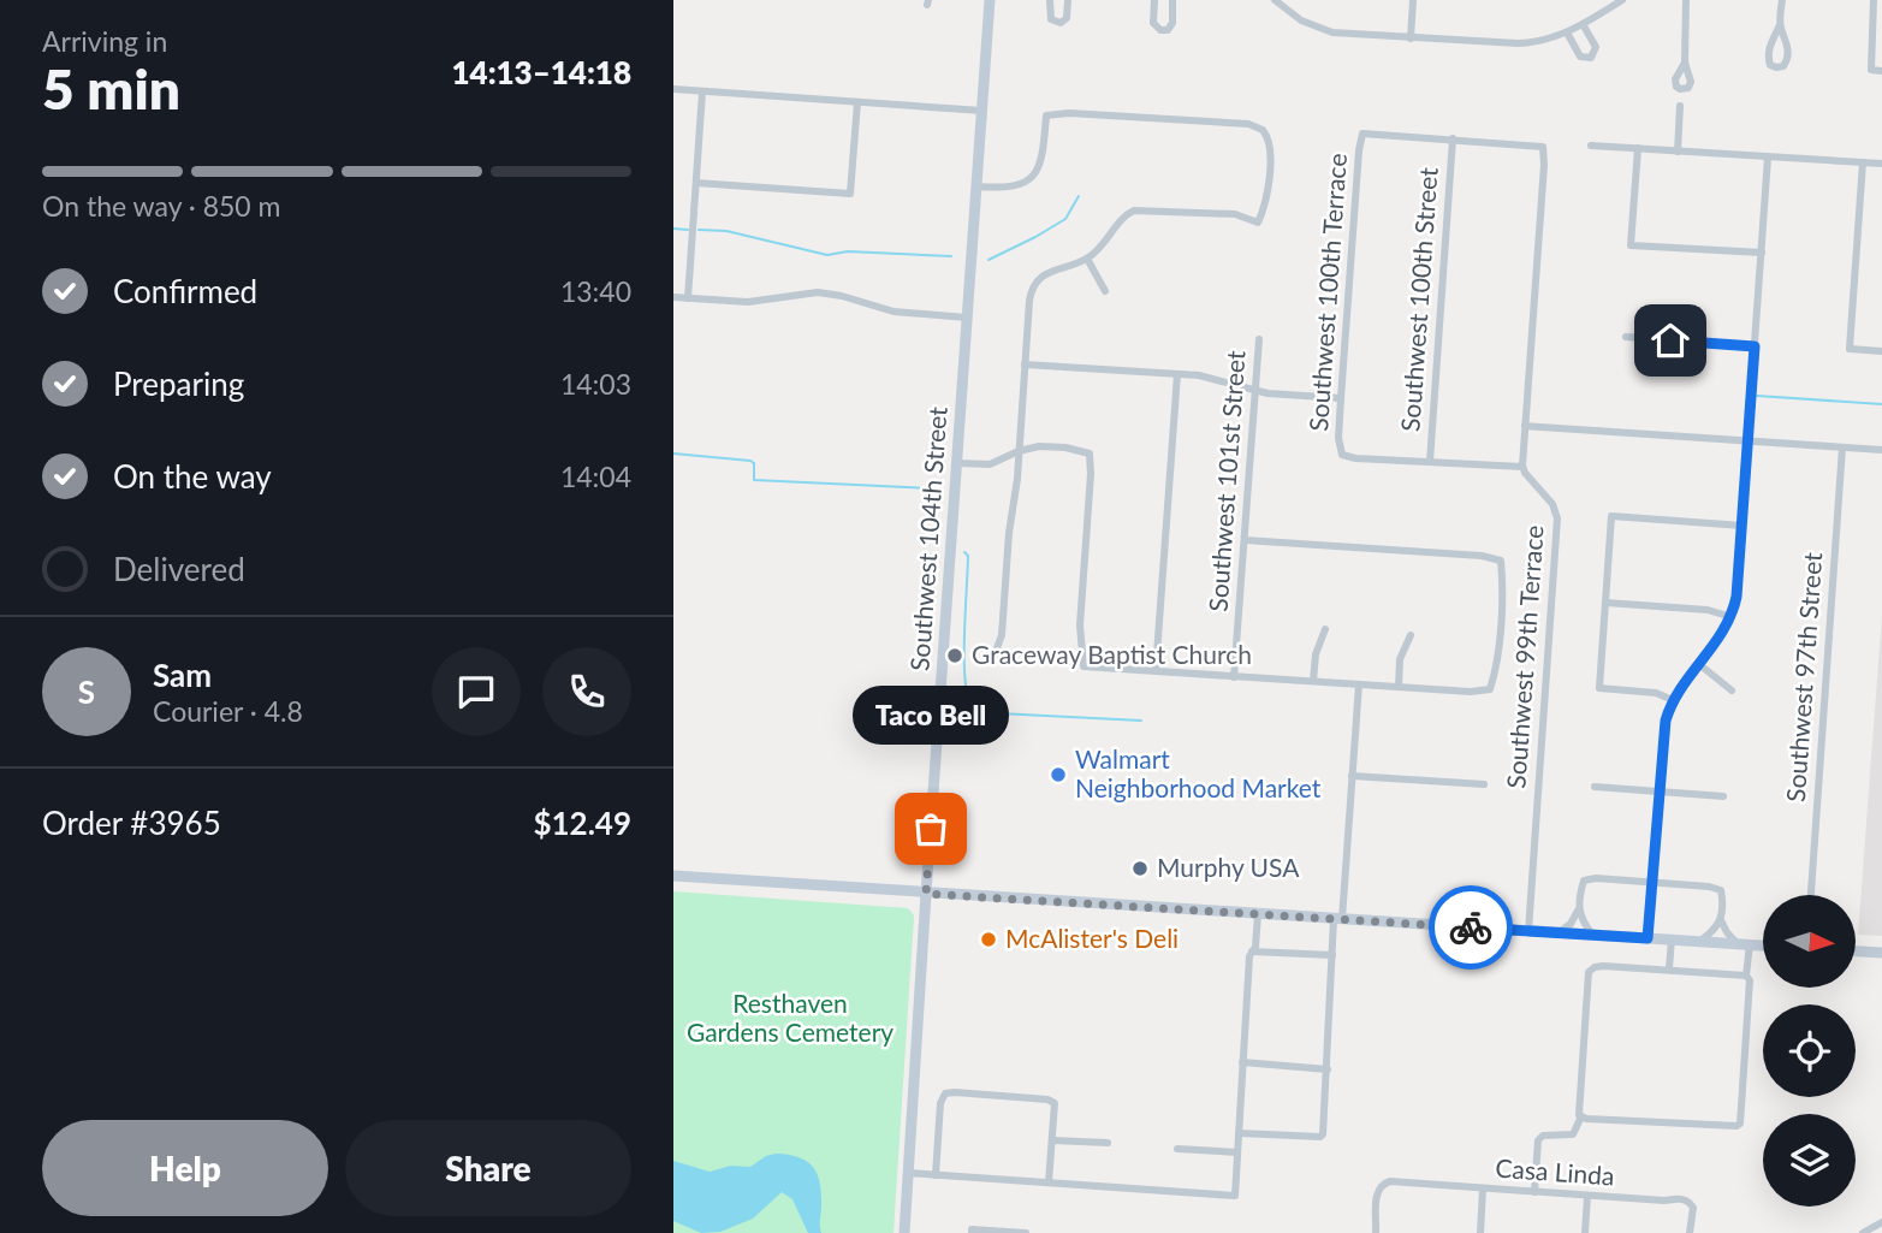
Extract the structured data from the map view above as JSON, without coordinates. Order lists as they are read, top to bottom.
{
  "streets": {
    "main road": ["Southwest 104th Street"],
    "street": [
      "Southwest 100th Terrace",
      "Southwest 100th Street",
      "Southwest 101st Street",
      "Southwest 99th Terrace",
      "Southwest 97th Street",
      "Casa Linda"
    ]
  },
  "crossings": [
    ["Southwest 100th Terrace", "Southwest 100th Street"]
  ],
  "parks": ["Resthaven Gardens Cemetery"],
  "places": [
    "Graceway Baptist Church",
    "Walmart Neighborhood Market",
    "Taco Bell",
    "Murphy USA",
    "McAlister's Deli"
  ],
  "north": "right",
  "page": {
    "heading": ["5 min", "Arriving in", "14:13–14:18"],
    "panel": [
      "Sam",
      "Courier · 4.8",
      "Order #3965",
      "$12.49"
    ],
    "bar": "On the way · 850 m",
    "list": [
      ["Confirmed", "13:40"],
      ["Preparing", "14:03"],
      ["On the way", "14:04"],
      "Delivered"
    ],
    "round": "S",
    "bubble": "Taco Bell",
    "buttons": ["Help", "Share"]
  }
}
